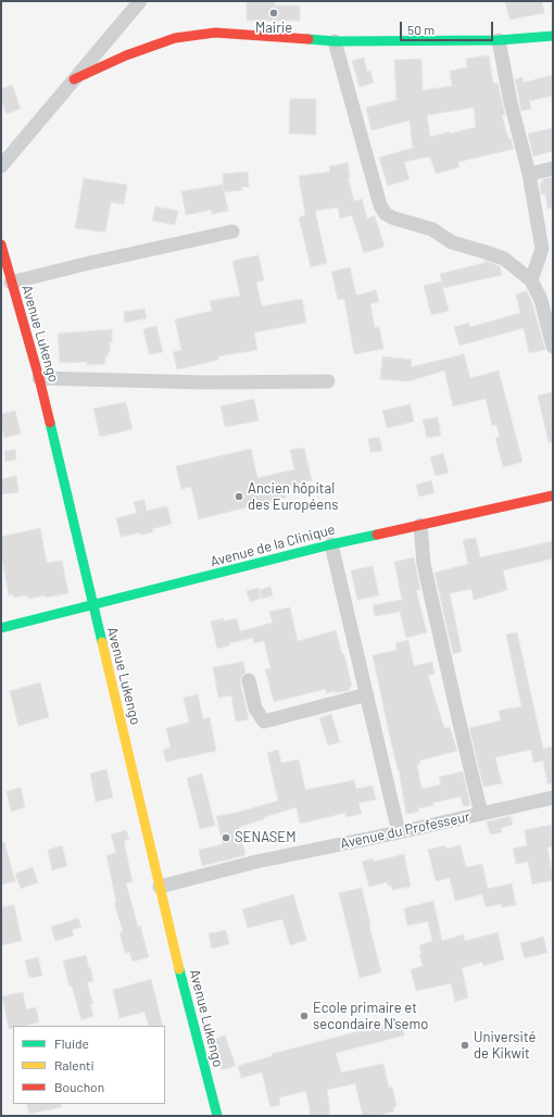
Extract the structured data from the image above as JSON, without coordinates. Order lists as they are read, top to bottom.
{
  "streets": {
    "street": ["Avenue Lukengo", "Avenue de la Clinique", "Avenue du Professeur"]
  },
  "crossings": [
    ["Avenue Lukengo", "Avenue de la Clinique"],
    ["Avenue Lukengo", "Avenue du Professeur"]
  ],
  "places": [
    "Mairie",
    "Ancien hôpital des Européens",
    "SENASEM",
    "Ecole primaire et secondaire N'semo",
    "Université de Kikwit"
  ],
  "legend": ["Fluide", "Ralenti", "Bouchon"],
  "scale_bar": "50 m"
}
